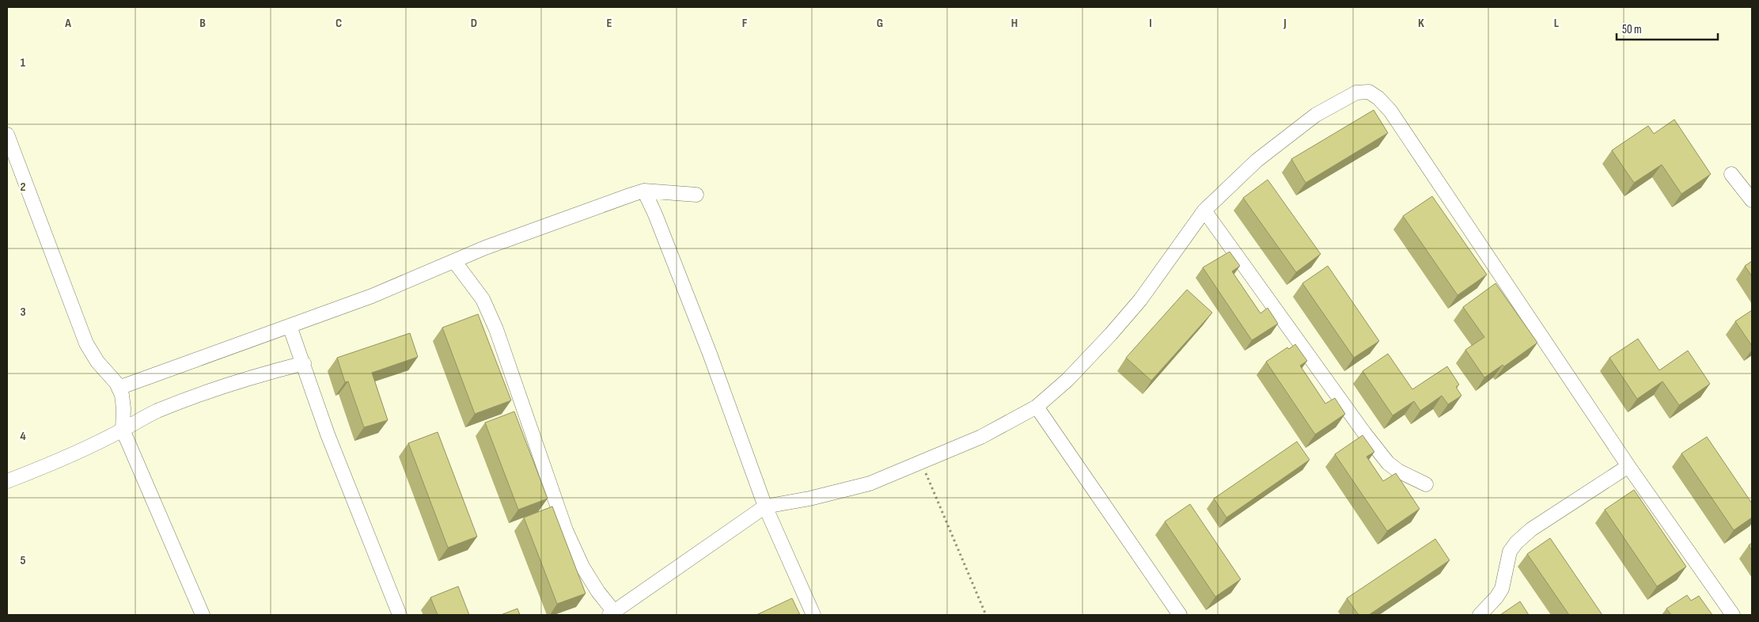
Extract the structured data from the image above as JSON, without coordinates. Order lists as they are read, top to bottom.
{
  "scale_bar": "50 m",
  "grid": {
    "columns": [
      "A",
      "B",
      "C",
      "D",
      "E",
      "F",
      "G",
      "H",
      "I",
      "J",
      "K",
      "L"
    ],
    "rows": [
      "1",
      "2",
      "3",
      "4",
      "5"
    ]
  }
}
